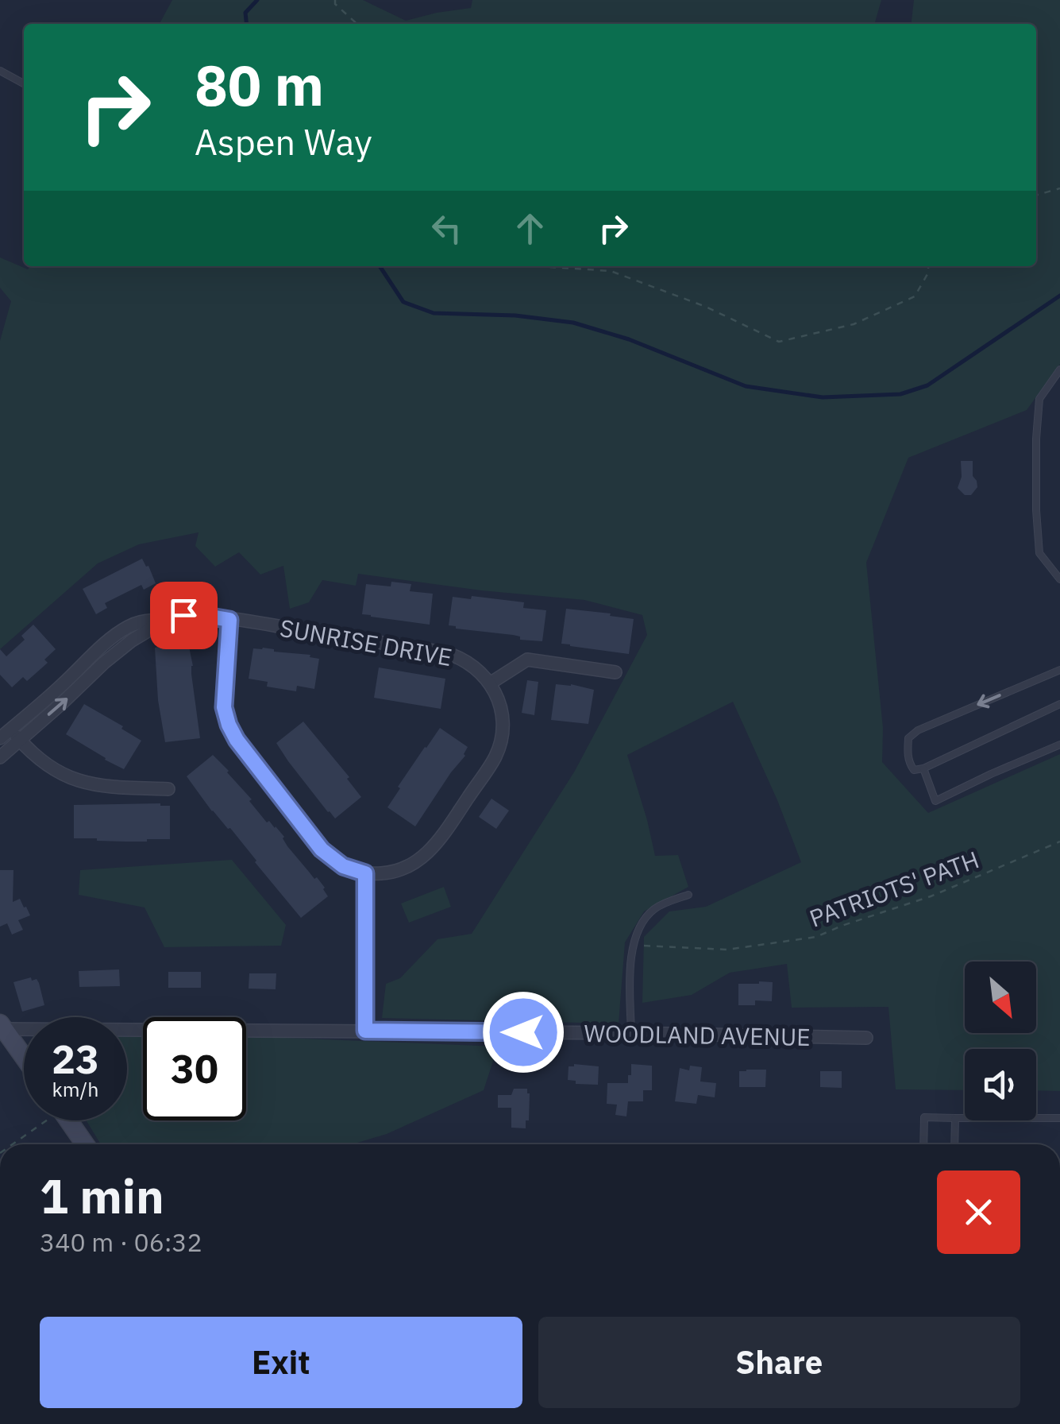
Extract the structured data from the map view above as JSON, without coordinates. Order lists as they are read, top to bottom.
{
  "streets": {
    "street": ["SUNRISE DRIVE", "WOODLAND AVENUE"],
    "path": ["PATRIOTS' PATH"]
  },
  "north": "bottom right",
  "page": {
    "turn": ["80 m", "Aspen Way"],
    "speed": "23 km/h",
    "limit": "30",
    "heading": ["1 min", "340 m · 06:32"],
    "buttons": ["Exit", "Share"]
  }
}
